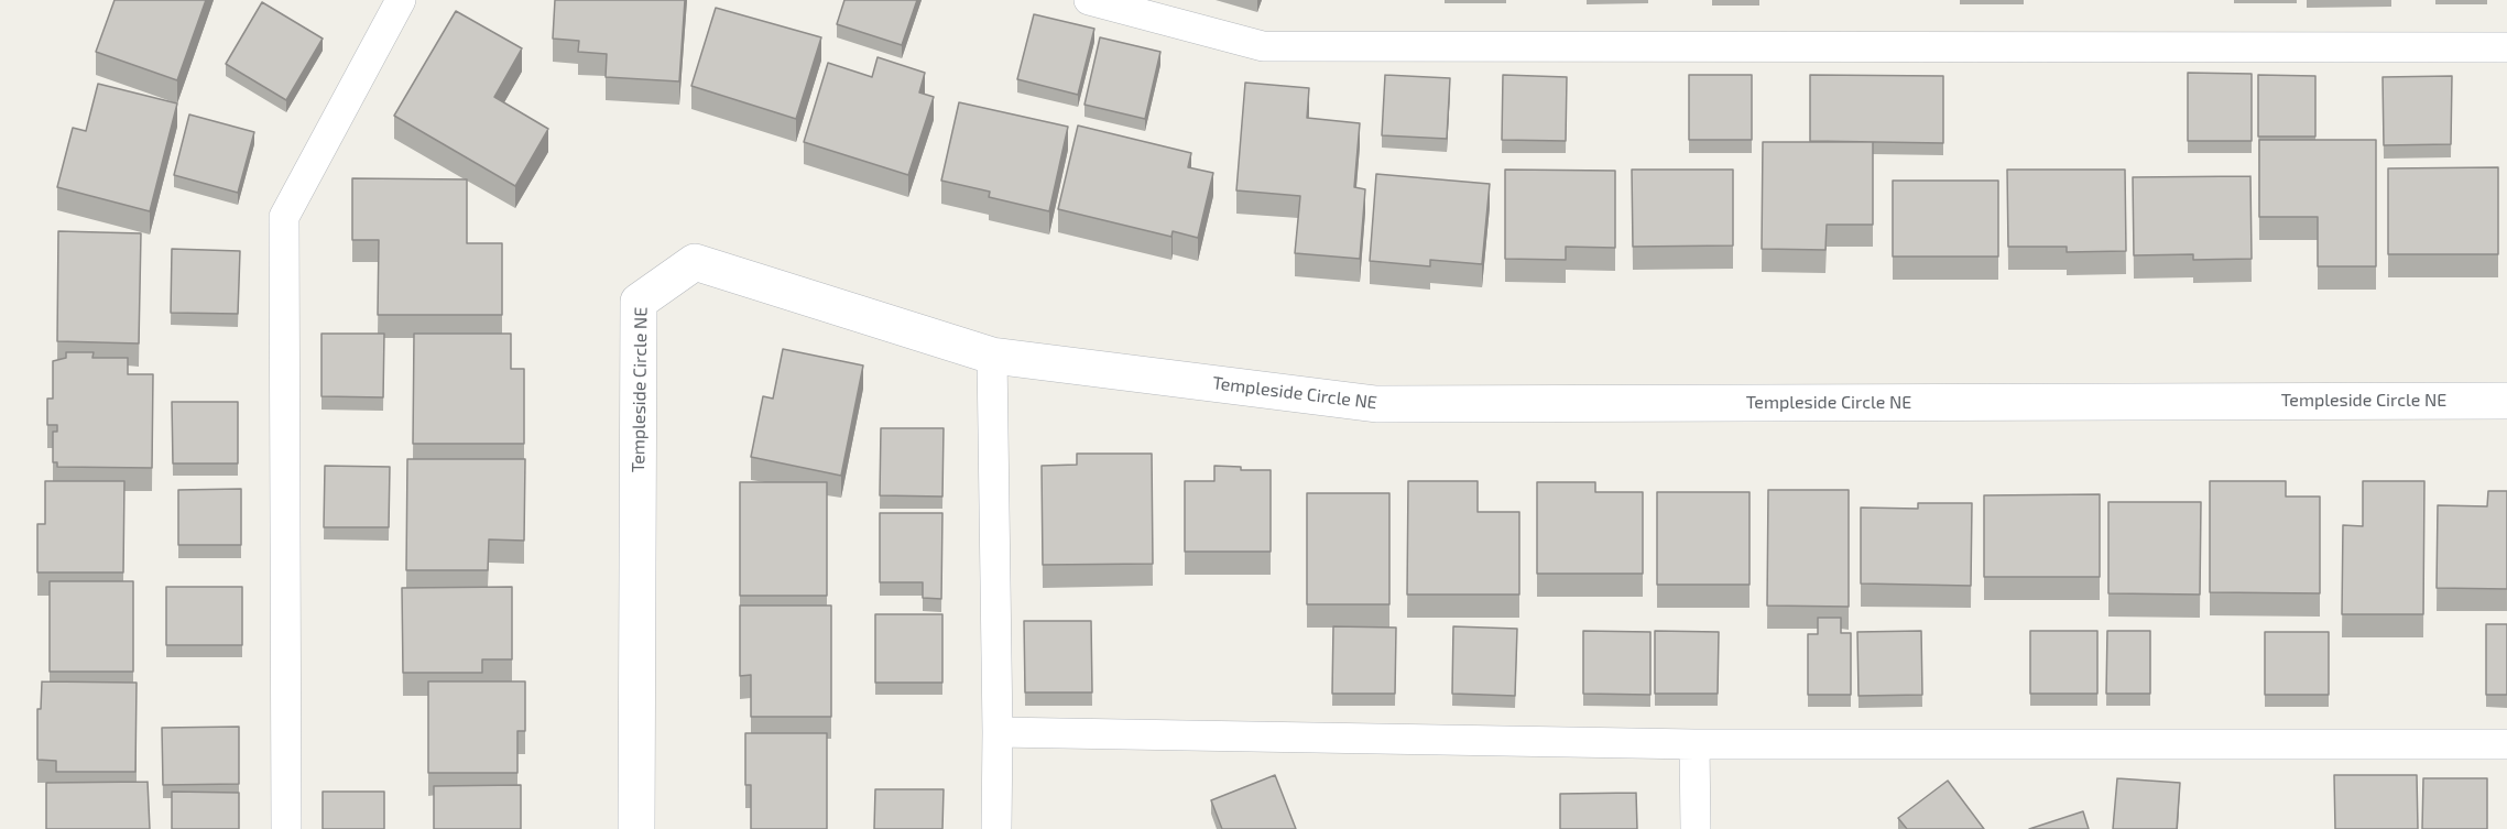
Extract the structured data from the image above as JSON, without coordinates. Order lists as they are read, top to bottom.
{
  "streets": {
    "street": ["Templeside Circle NE"]
  }
}
